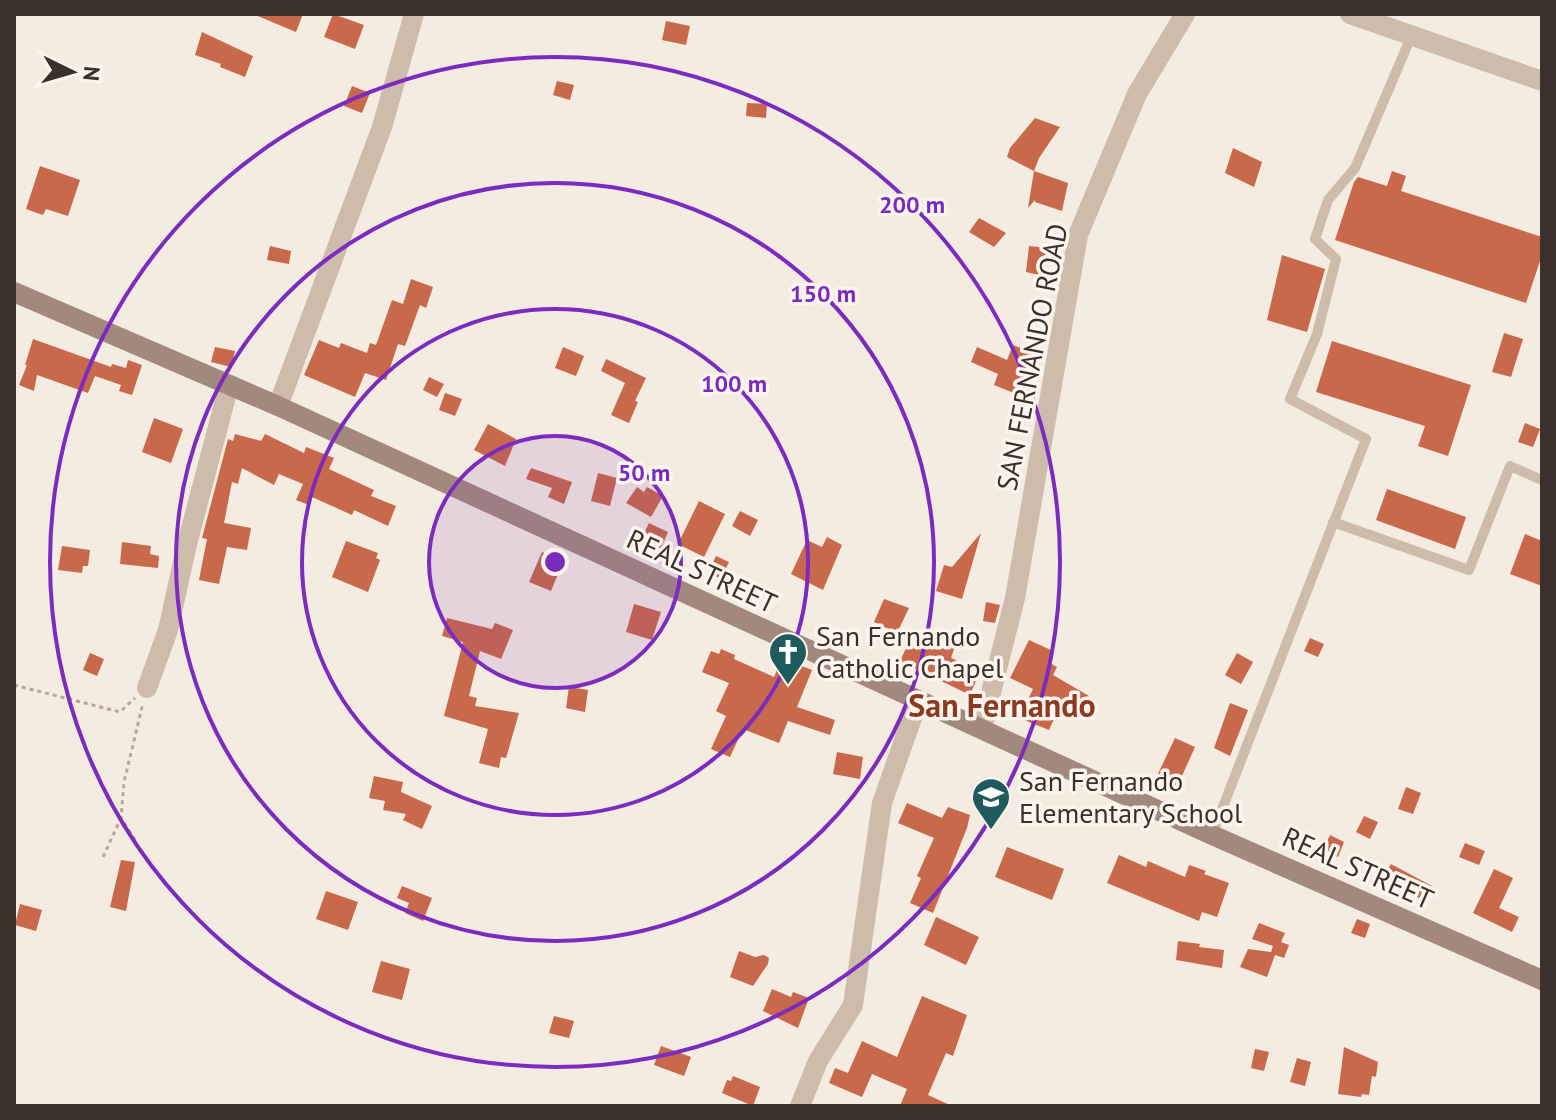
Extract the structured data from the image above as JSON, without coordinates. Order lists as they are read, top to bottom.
{
  "streets": {
    "main road": ["REAL STREET"],
    "street": ["SAN FERNANDO ROAD"]
  },
  "crossings": [
    ["SAN FERNANDO ROAD", "REAL STREET"]
  ],
  "districts": ["San Fernando"],
  "places": {
    "church": ["San Fernando Catholic Chapel"],
    "school or university": ["San Fernando Elementary School"]
  },
  "north": "right",
  "rings": [
    "200 m",
    "150 m",
    "100 m",
    "50 m"
  ]
}
